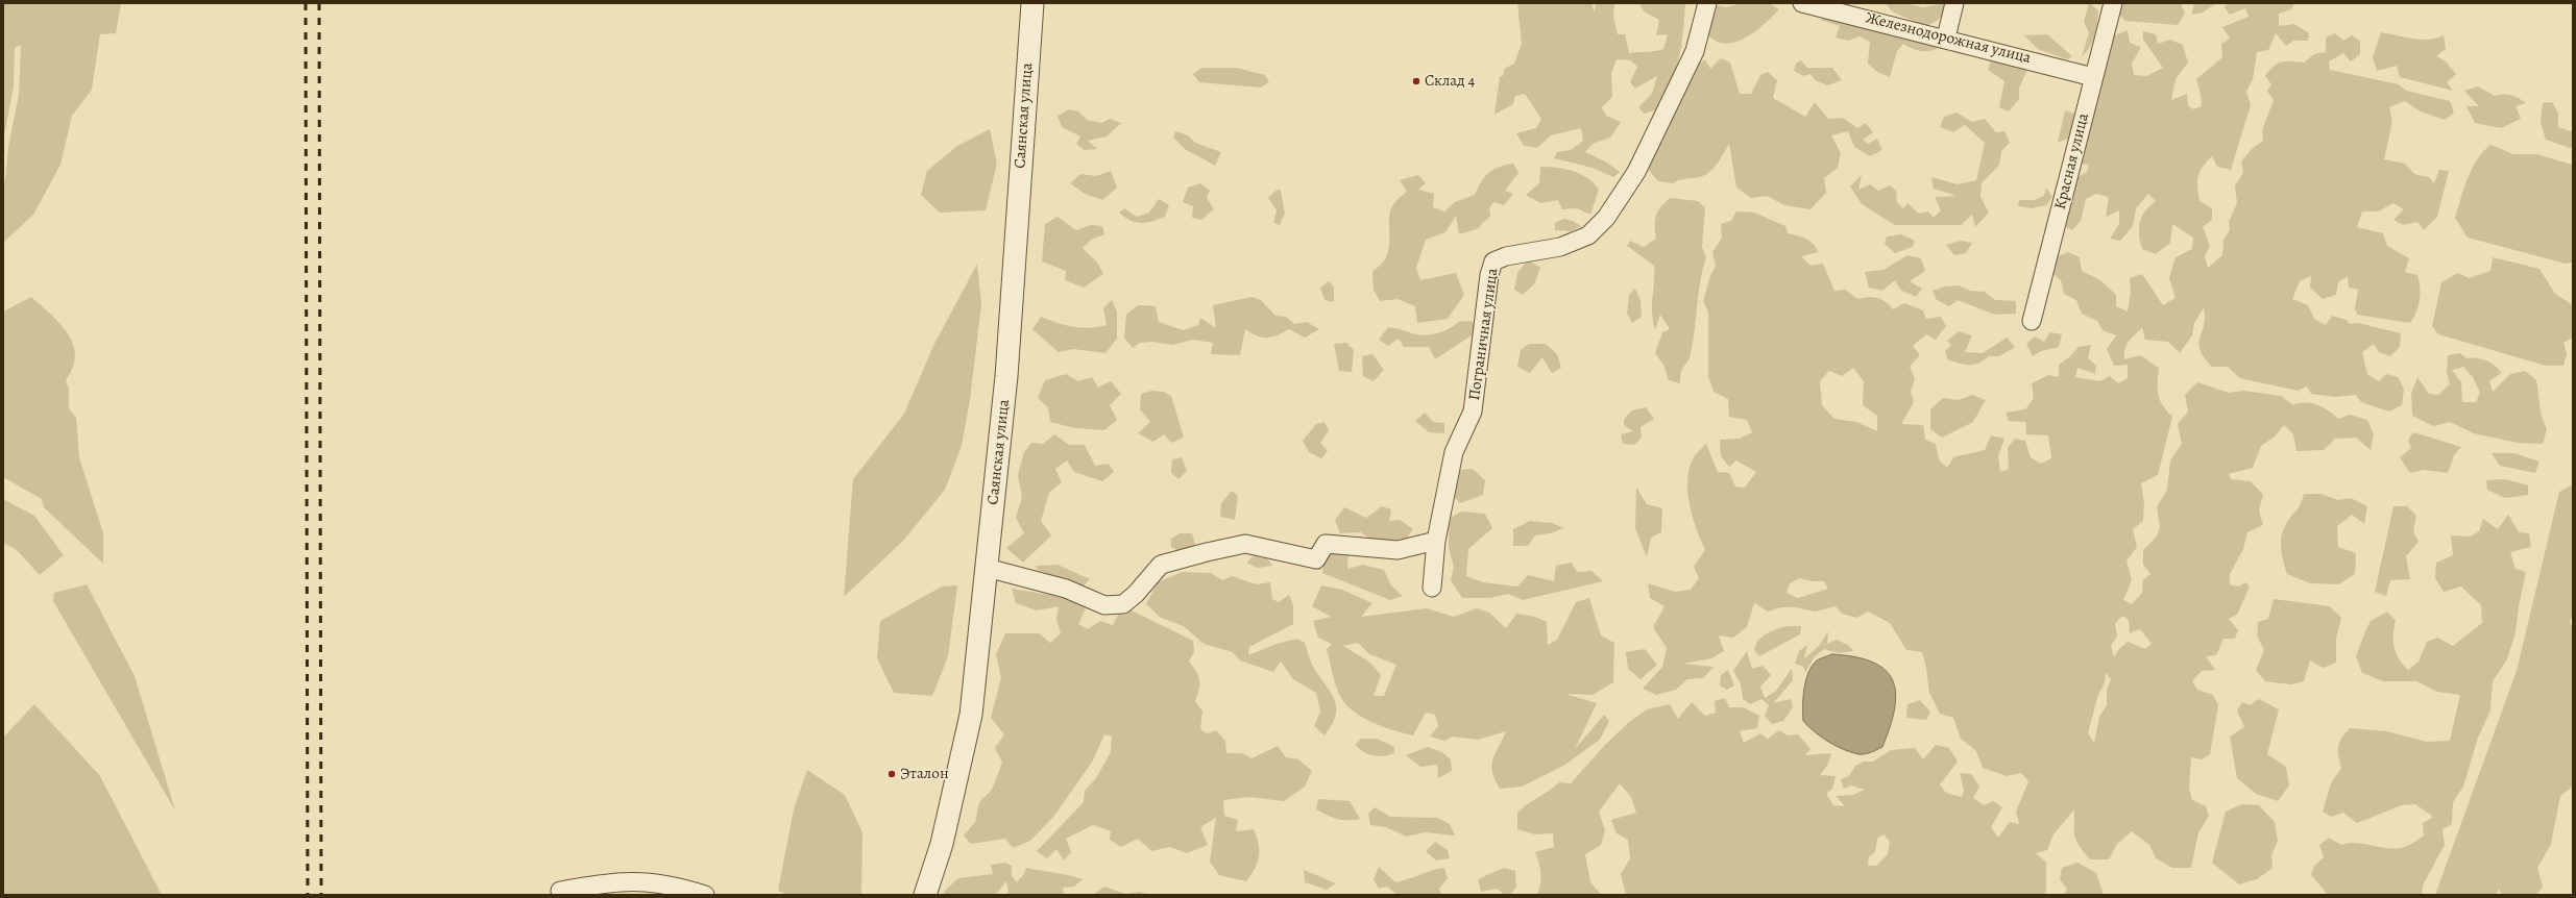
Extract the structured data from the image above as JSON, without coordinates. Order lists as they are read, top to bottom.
{
  "streets": {
    "street": [
      "Железнодорожная улица",
      "Саянская улица",
      "Красная улица",
      "Пограничная улица"
    ]
  },
  "crossings": [
    ["Железнодорожная улица", "Красная улица"]
  ],
  "places": ["Склад 4", "Эталон"]
}
